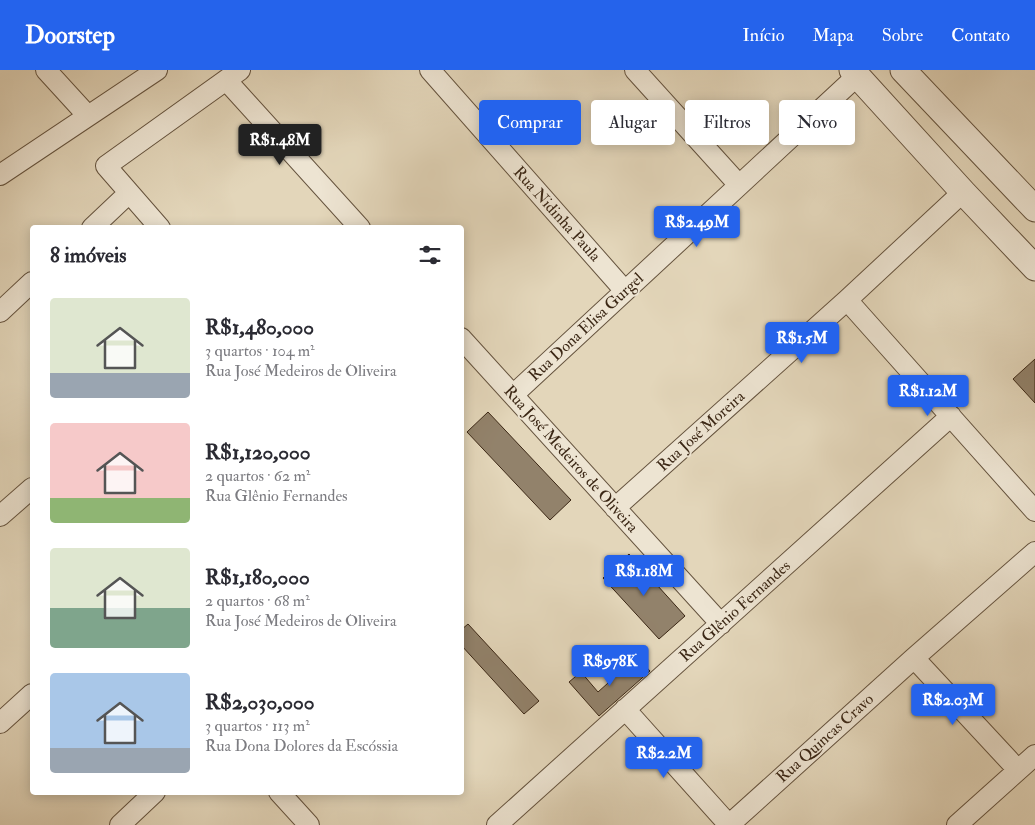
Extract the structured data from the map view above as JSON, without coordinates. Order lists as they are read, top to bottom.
{
  "streets": {
    "street": [
      "Rua Nidinha Paula",
      "Rua Dona Elisa Gurgel",
      "Rua José Moreira",
      "Rua José Medeiros de Oliveira",
      "Rua Glênio Fernandes",
      "Rua Quincas Cravo"
    ]
  },
  "crossings": [
    ["Rua Nidinha Paula", "Rua Dona Elisa Gurgel"],
    ["Rua Dona Elisa Gurgel", "Rua José Medeiros de Oliveira"],
    ["Rua José Moreira", "Rua José Medeiros de Oliveira"],
    ["Rua José Medeiros de Oliveira", "Rua Glênio Fernandes"]
  ],
  "page": {
    "header": "Doorstep",
    "nav": [
      "Início",
      "Mapa",
      "Sobre",
      "Contato"
    ],
    "chip": [
      "Comprar",
      "Alugar",
      "Filtros",
      "Novo"
    ],
    "price": [
      "R$1.48M",
      "R$2.49M",
      "R$1.5M",
      "R$1.12M",
      "R$1.18M",
      "R$978K",
      "R$2.03M",
      "R$2.2M"
    ],
    "heading": "8 imóveis",
    "list": [
      {
        "name": "R$1,480,000",
        "note": "3 quartos · 104 m² · Rua José Medeiros de Oliveira"
      },
      {
        "name": "R$1,120,000",
        "note": "2 quartos · 62 m² · Rua Glênio Fernandes"
      },
      {
        "name": "R$1,180,000",
        "note": "2 quartos · 68 m² · Rua José Medeiros de Oliveira"
      },
      {
        "name": "R$2,030,000",
        "note": "3 quartos · 113 m² · Rua Dona Dolores da Escóssia"
      }
    ]
  }
}
